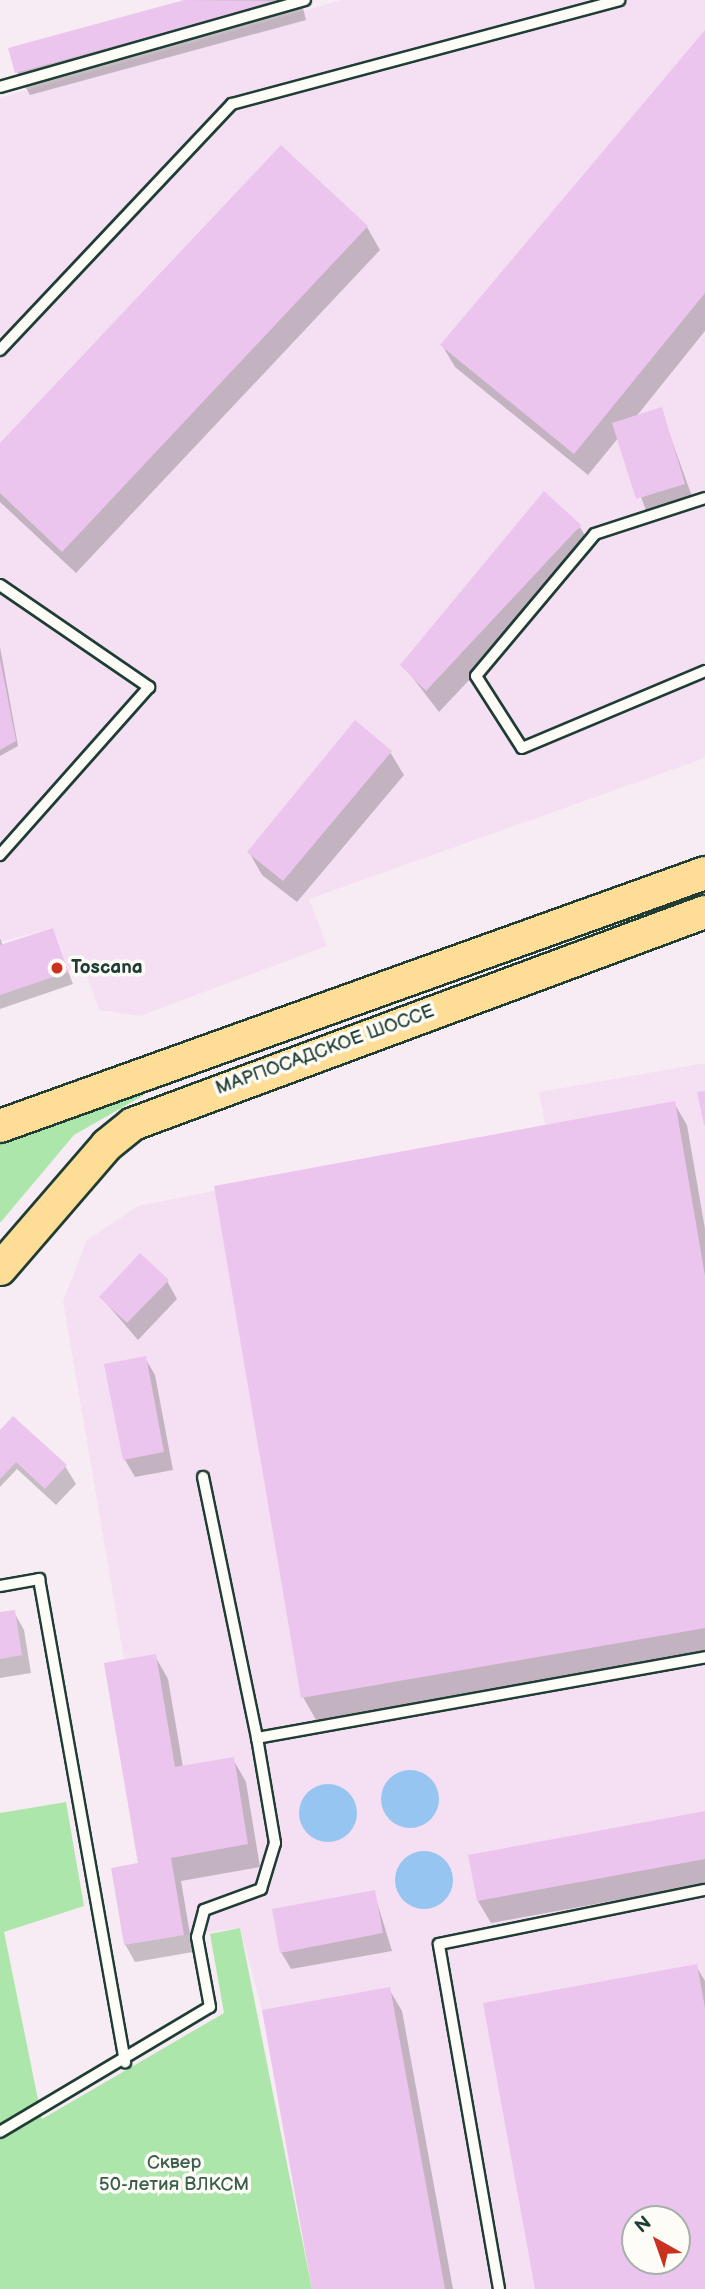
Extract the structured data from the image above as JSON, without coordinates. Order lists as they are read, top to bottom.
{
  "streets": {
    "main road": ["МАРПОСАДСКОЕ ШОССЕ"]
  },
  "parks": ["Сквер 50-летия ВЛКСМ"],
  "places": ["Toscana"],
  "north": "top left"
}
